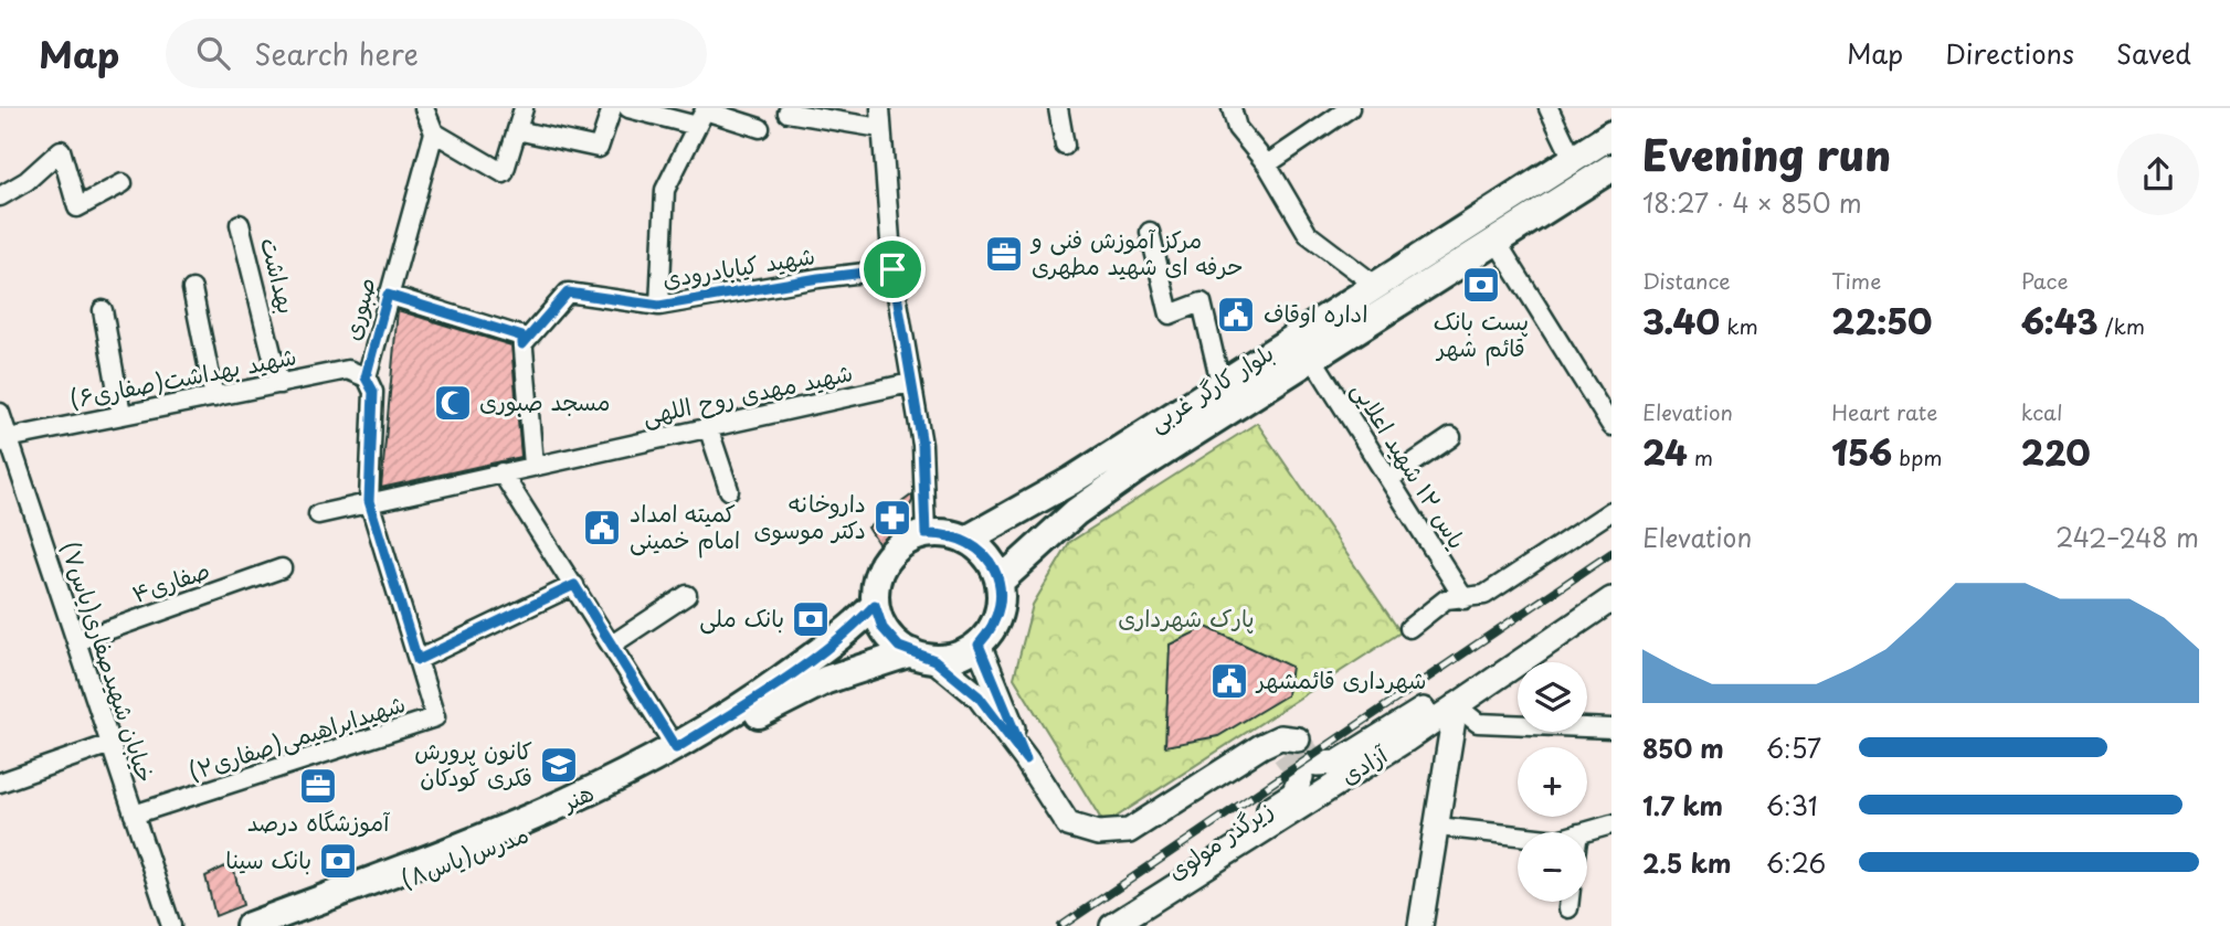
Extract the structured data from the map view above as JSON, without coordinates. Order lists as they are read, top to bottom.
{
  "streets": {
    "main road": ["بلوار کارگر غربی", "هنر", "مدرس(یاس۸)"],
    "street": [
      "شهید کیابادرودی",
      "بهداشت",
      "صبوری",
      "شهید بهداشت(صفاری۶)",
      "شهید مهدی روح اللهی",
      "یاس ۱۲ شهید اعلایی",
      "صفاری۴",
      "خیابان شهیدصفاری(یاس۷)",
      "شهیدابراهیمی(صفاری۲)",
      "آزادی",
      "زیرگذر مولوی"
    ]
  },
  "crossings": [
    ["بهداشت", "شهید بهداشت(صفاری۶)"],
    ["صبوری", "شهید بهداشت(صفاری۶)"],
    ["صبوری", "شهید مهدی روح اللهی"],
    ["صبوری", "شهیدابراهیمی(صفاری۲)"],
    ["شهید بهداشت(صفاری۶)", "خیابان شهیدصفاری(یاس۷)"],
    ["بلوار کارگر غربی", "یاس ۱۲ شهید اعلایی"],
    ["بلوار کارگر غربی", "هنر"],
    ["بلوار کارگر غربی", "مدرس(یاس۸)"],
    ["شهید مهدی روح اللهی", "شهیدابراهیمی(صفاری۲)"],
    ["صفاری۴", "خیابان شهیدصفاری(یاس۷)"],
    ["خیابان شهیدصفاری(یاس۷)", "شهیدابراهیمی(صفاری۲)"],
    ["آزادی", "زیرگذر مولوی"],
    ["هنر", "مدرس(یاس۸)"]
  ],
  "parks": ["پارک شهرداری"],
  "places": {
    "office": ["مرکز آموزش فنی و حرفه ای شهید مطهری", "آموزشگاه درصد"],
    "bank": ["پست بانک قائم شهر", "بانک ملی", "بانک سینا"],
    "public building": ["اداره اوقاف", "کمیته امداد امام خمینی", "شهرداری قائمشهر"],
    "mosque": ["مسجد صبوری"],
    "pharmacy": ["داروخانه دکتر موسوی"],
    "school or university": ["کانون پرورش فکری کودکان"]
  },
  "page": {
    "header": "Map",
    "search": "Search here",
    "nav": ["Map", "Directions", "Saved"],
    "heading": ["Evening run", "18:27 · 4 × 850 m"],
    "stats": [
      ["Distance", "3.40 km"],
      ["Time", "22:50"],
      ["Pace", "6:43 /km"],
      ["Elevation", "24 m"],
      ["Heart rate", "156 bpm"],
      ["kcal", "220"]
    ],
    "chart": ["Elevation", "242–248 m"],
    "map_buttons": ["+", "−"],
    "list": [
      {
        "name": "850 m",
        "note": "6:57"
      },
      {
        "name": "1.7 km",
        "note": "6:31"
      },
      {
        "name": "2.5 km",
        "note": "6:26"
      }
    ]
  }
}
